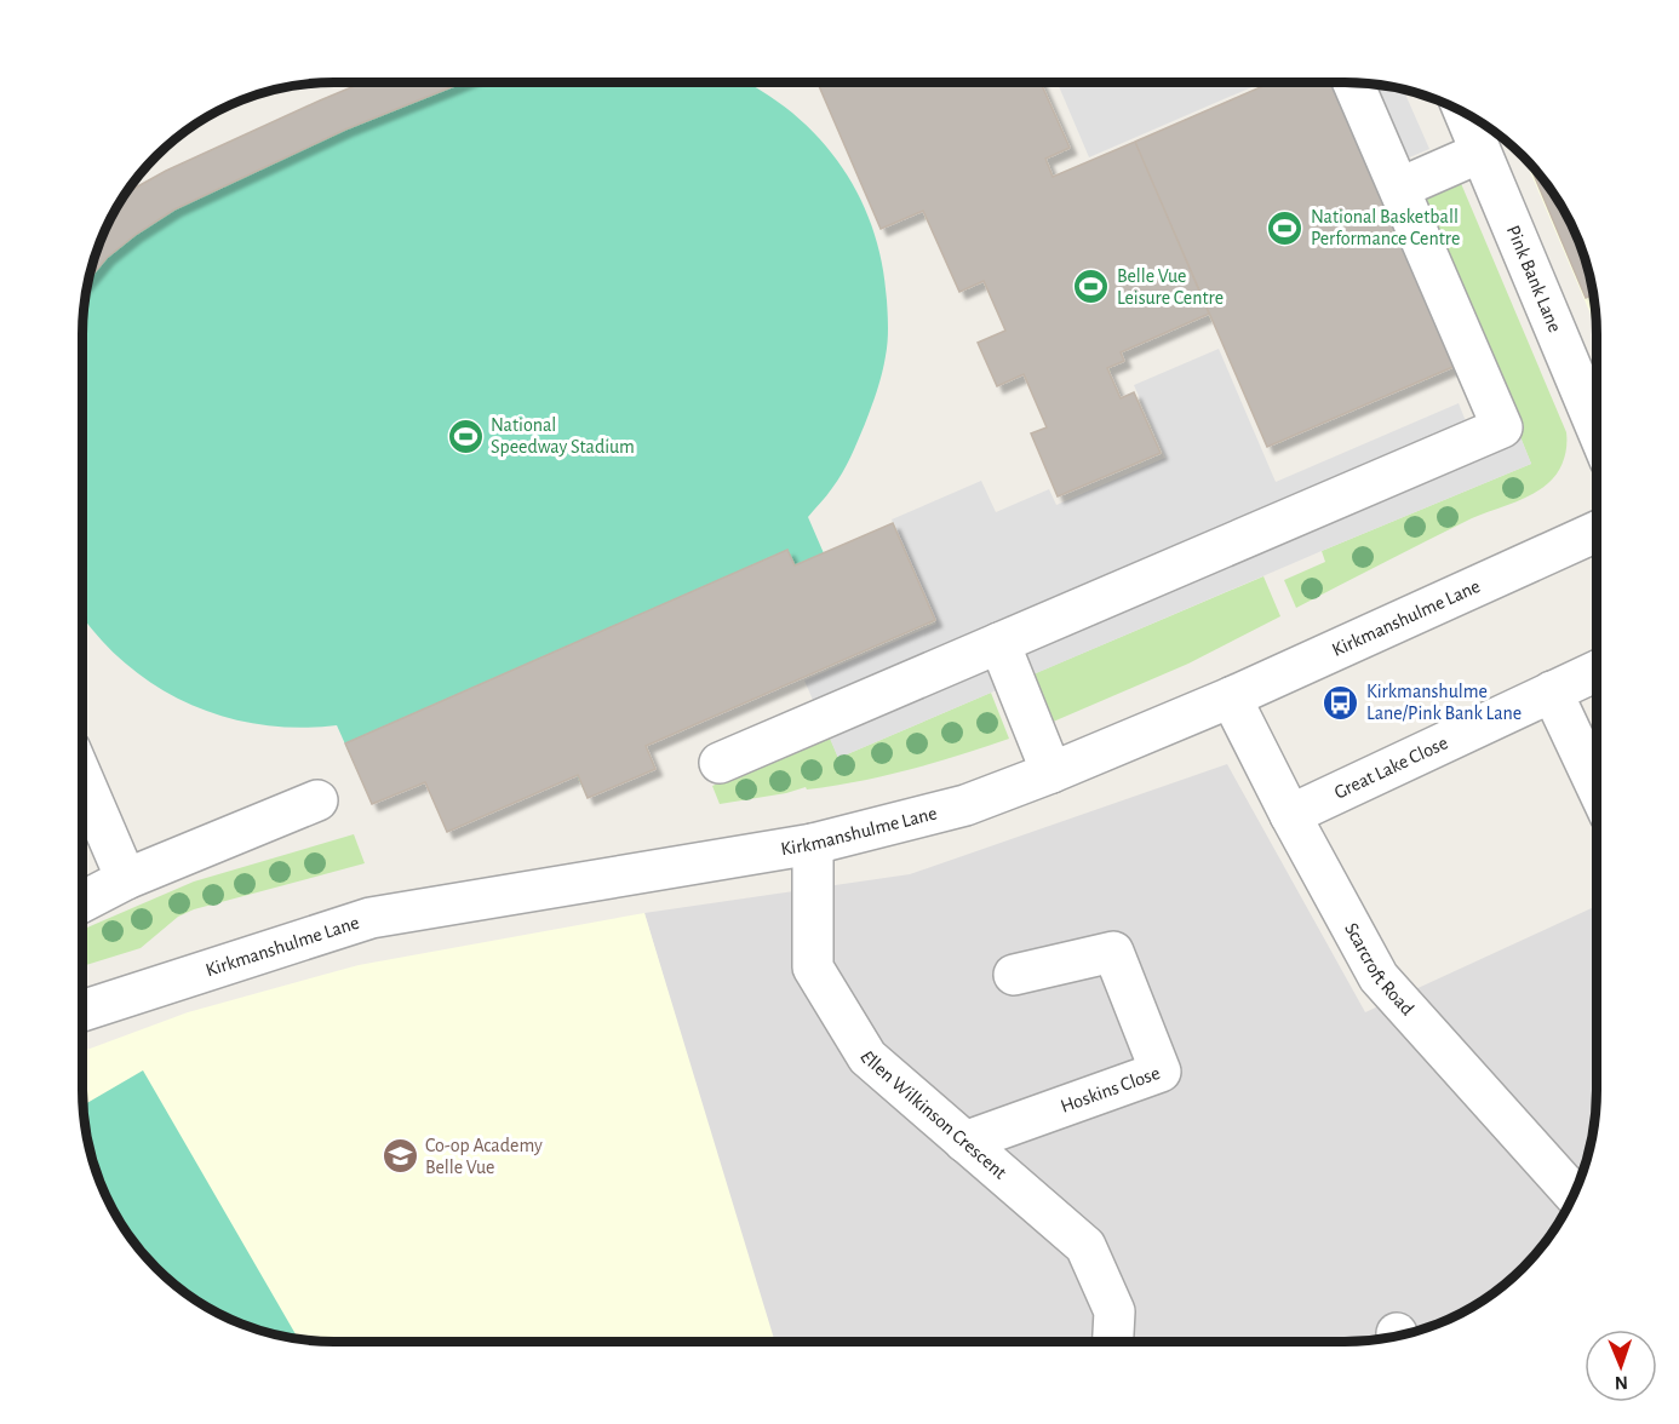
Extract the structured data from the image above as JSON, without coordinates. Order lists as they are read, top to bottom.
{
  "streets": {
    "street": [
      "Pink Bank Lane",
      "Kirkmanshulme Lane",
      "Great Lake Close",
      "Scarcroft Road",
      "Hoskins Close",
      "Ellen Wilkinson Crescent"
    ]
  },
  "crossings": [
    ["Kirkmanshulme Lane", "Scarcroft Road"],
    ["Kirkmanshulme Lane", "Ellen Wilkinson Crescent"],
    ["Great Lake Close", "Scarcroft Road"],
    ["Hoskins Close", "Ellen Wilkinson Crescent"]
  ],
  "places": {
    "sports": ["National Basketball Performance Centre", "Belle Vue Leisure Centre", "National Speedway Stadium"],
    "bus stop": ["Kirkmanshulme Lane/Pink Bank Lane"],
    "school or university": ["Co-op Academy Belle Vue"]
  },
  "north": "bottom"
}
